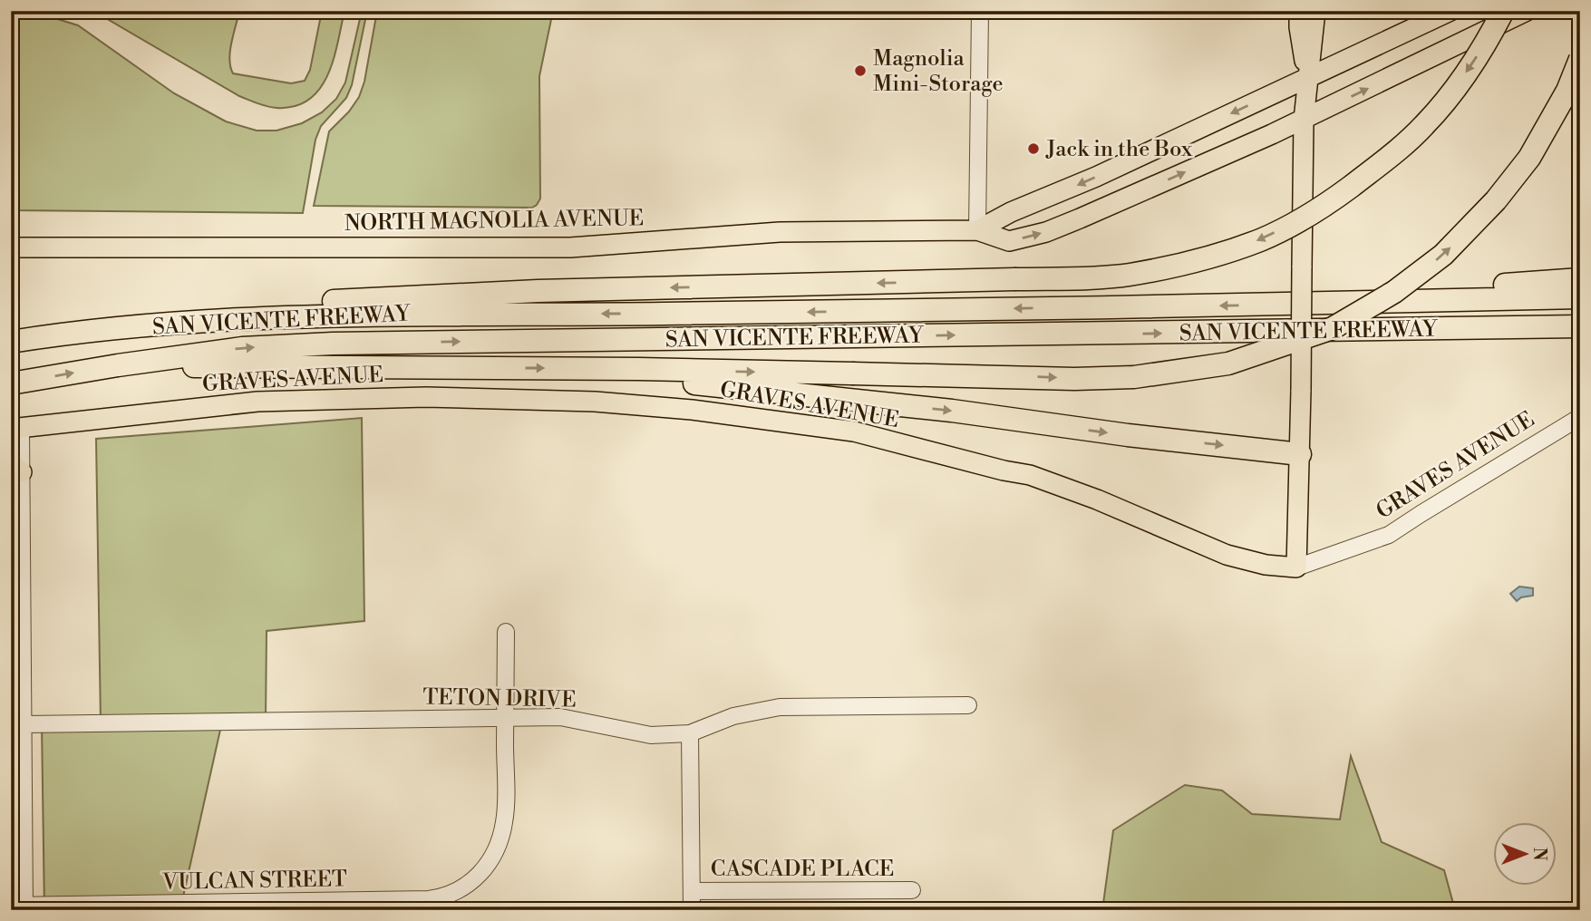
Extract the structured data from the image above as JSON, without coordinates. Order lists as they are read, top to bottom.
{
  "streets": {
    "highway": ["SAN VICENTE FREEWAY"],
    "main road": ["NORTH MAGNOLIA AVENUE", "GRAVES AVENUE"],
    "street": ["TETON DRIVE", "CASCADE PLACE", "VULCAN STREET"]
  },
  "crossings": [
    ["TETON DRIVE", "VULCAN STREET"]
  ],
  "places": ["Magnolia Mini-Storage", "Jack in the Box"],
  "north": "right"
}
